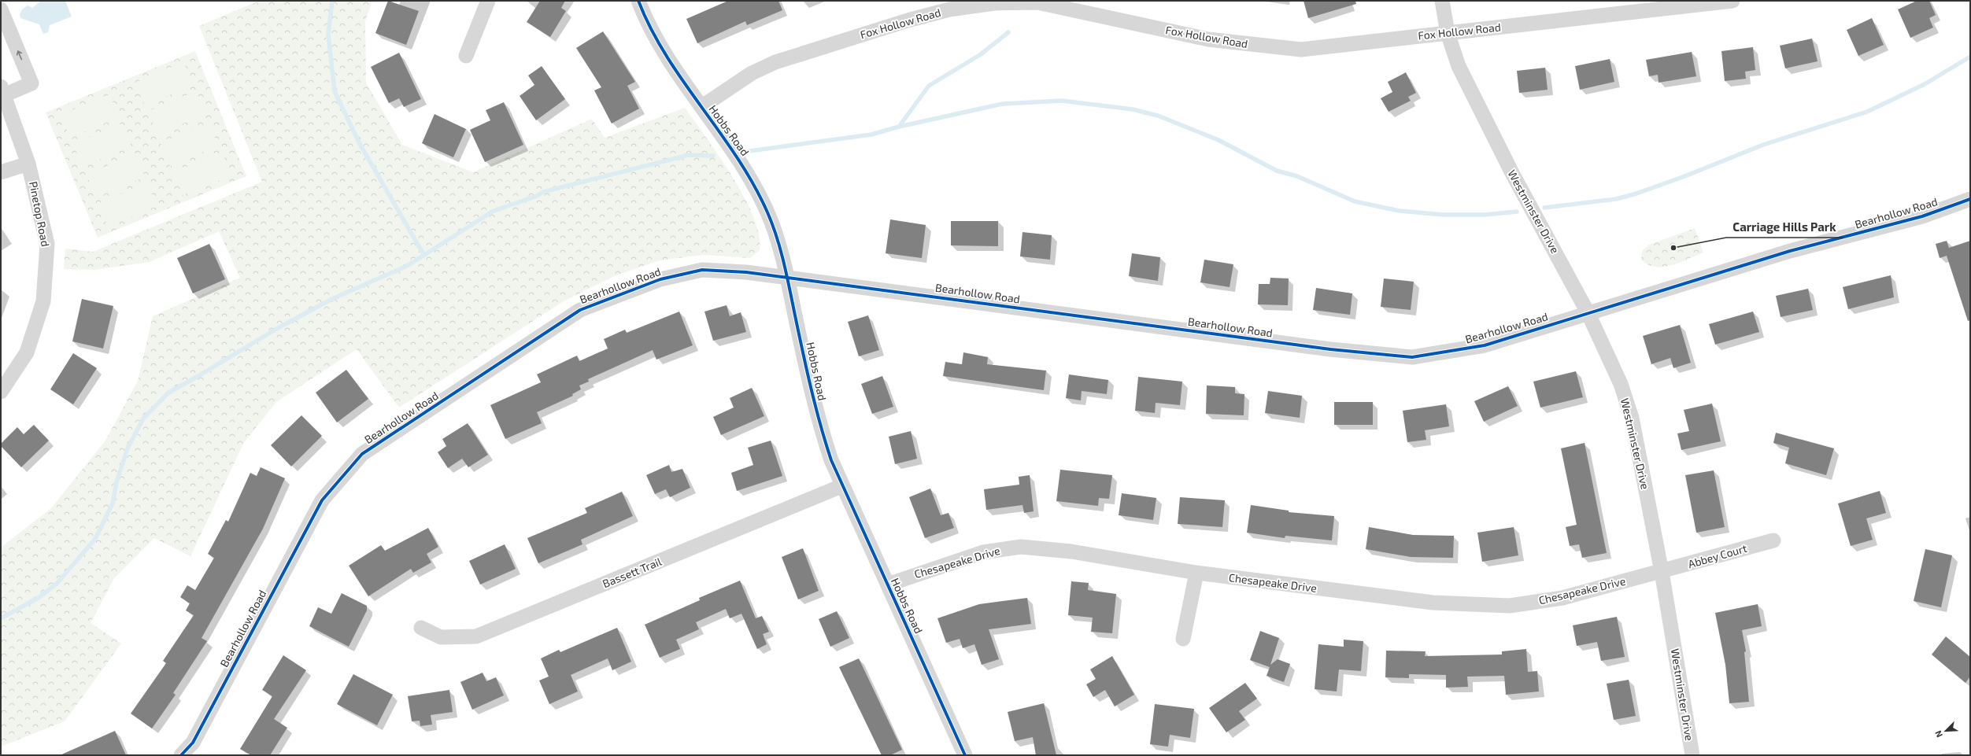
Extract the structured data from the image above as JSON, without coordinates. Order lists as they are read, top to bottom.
{
  "streets": {
    "street": [
      "Fox Hollow Road",
      "Hobbs Road",
      "Westminster Drive",
      "Bearhollow Road",
      "Pinetop Road",
      "Abbey Court",
      "Chesapeake Drive",
      "Bassett Trail"
    ]
  },
  "crossings": [
    ["Fox Hollow Road", "Hobbs Road"],
    ["Fox Hollow Road", "Westminster Drive"],
    ["Hobbs Road", "Bearhollow Road"],
    ["Hobbs Road", "Chesapeake Drive"],
    ["Hobbs Road", "Bassett Trail"],
    ["Westminster Drive", "Bearhollow Road"],
    ["Westminster Drive", "Abbey Court"],
    ["Westminster Drive", "Chesapeake Drive"],
    ["Abbey Court", "Chesapeake Drive"]
  ],
  "places": ["Carriage Hills Park"],
  "north": "bottom left"
}
